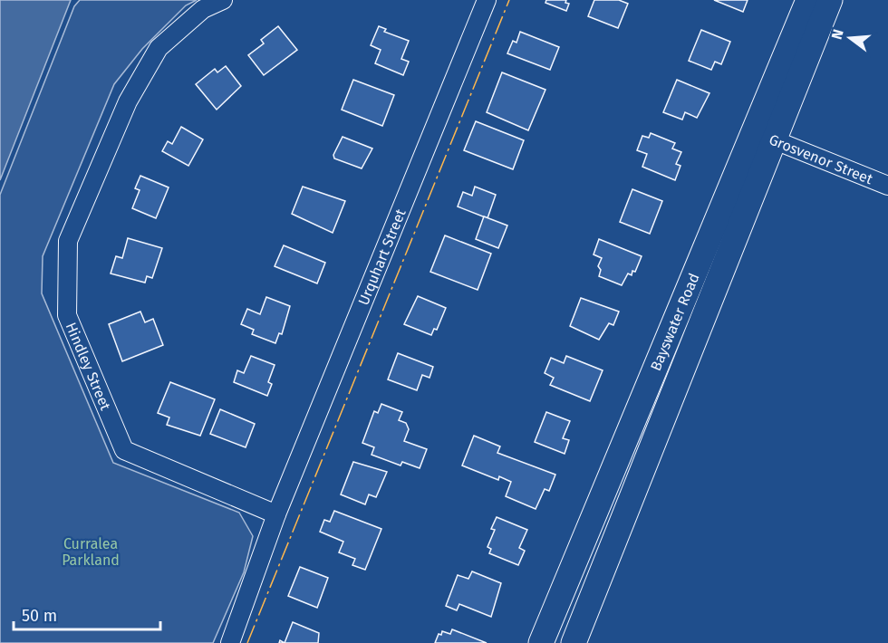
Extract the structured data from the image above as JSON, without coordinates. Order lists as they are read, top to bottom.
{
  "streets": {
    "main road": ["Bayswater Road"],
    "street": ["Grosvenor Street", "Urquhart Street", "Hindley Street"]
  },
  "crossings": [
    ["Grosvenor Street", "Bayswater Road"],
    ["Urquhart Street", "Hindley Street"]
  ],
  "parks": ["Curralea Parkland"],
  "scale_bar": "50 m",
  "north": "left"
}
